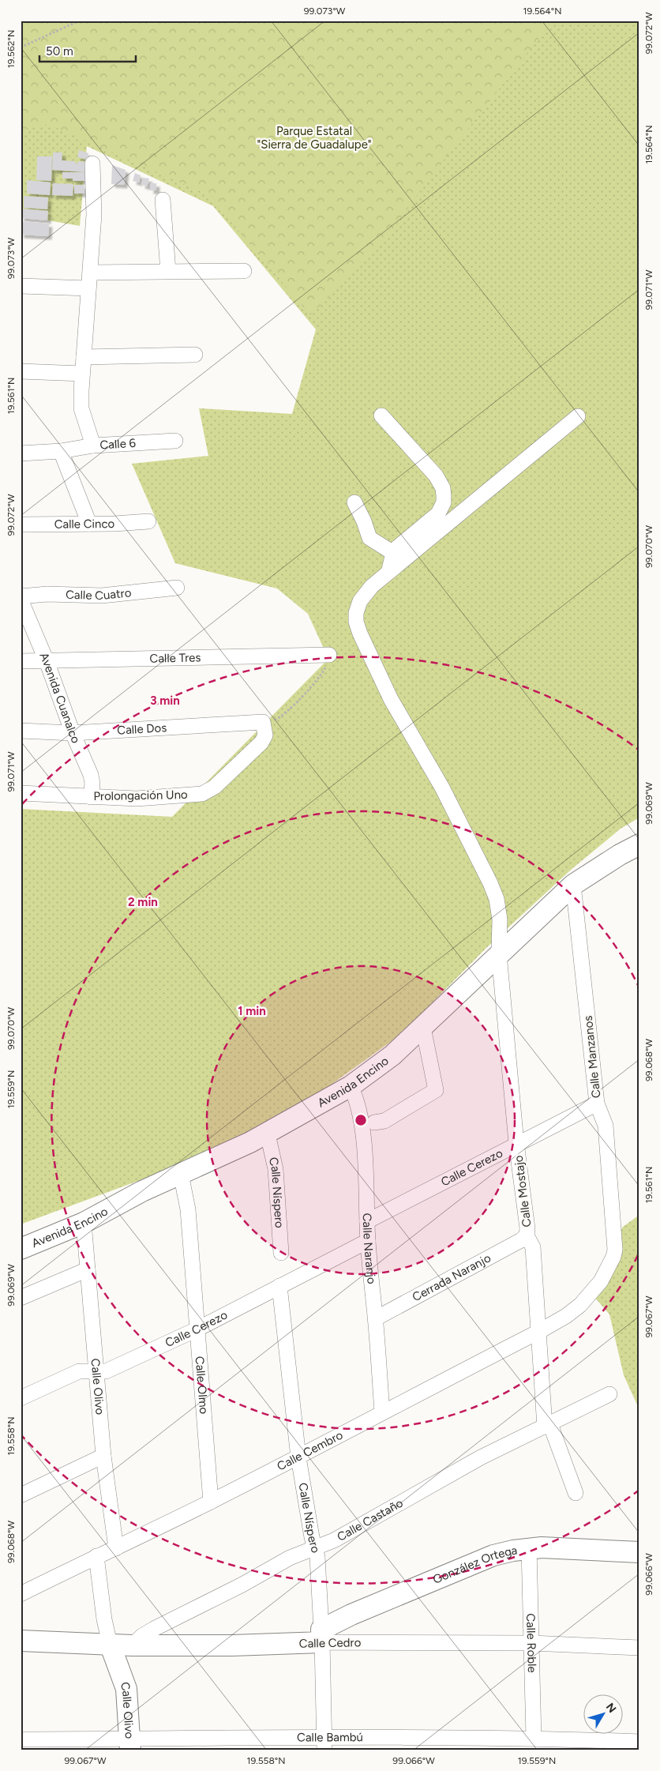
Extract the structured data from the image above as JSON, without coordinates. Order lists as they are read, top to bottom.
{
  "streets": {
    "main road": [
      "Avenida Encino",
      "Calle Olivo",
      "González Ortega",
      "Calle Cedro"
    ],
    "street": [
      "Calle 6",
      "Calle Cinco",
      "Calle Cuatro",
      "Calle Tres",
      "Avenida Cuanalco",
      "Calle Dos",
      "Prolongación Uno",
      "Calle Manzanos",
      "Calle Cerezo",
      "Calle Mostajo",
      "Calle Níspero",
      "Calle Naranjo",
      "Cerrada Naranjo",
      "Calle Olmo",
      "Calle Cembro",
      "Calle Castaño",
      "Calle Roble",
      "Calle Bambú"
    ]
  },
  "crossings": [
    ["Calle Tres", "Avenida Cuanalco"],
    ["Avenida Cuanalco", "Calle Dos"],
    ["Avenida Cuanalco", "Prolongación Uno"],
    ["Calle Dos", "Prolongación Uno"],
    ["Calle Manzanos", "Avenida Encino"],
    ["Calle Manzanos", "Calle Cerezo"],
    ["Calle Manzanos", "Calle Cembro"],
    ["Avenida Encino", "Calle Mostajo"],
    ["Avenida Encino", "Calle Níspero"],
    ["Avenida Encino", "Calle Naranjo"],
    ["Avenida Encino", "Calle Olmo"],
    ["Avenida Encino", "Calle Olivo"],
    ["Calle Cerezo", "Calle Mostajo"],
    ["Calle Cerezo", "Calle Níspero"],
    ["Calle Cerezo", "Calle Naranjo"],
    ["Calle Cerezo", "Calle Olmo"],
    ["Calle Cerezo", "Calle Olivo"],
    ["Calle Mostajo", "Cerrada Naranjo"],
    ["Calle Mostajo", "Calle Cembro"],
    ["Calle Mostajo", "Calle Castaño"],
    ["Calle Níspero", "Calle Cembro"],
    ["Calle Níspero", "Calle Castaño"],
    ["Calle Níspero", "González Ortega"],
    ["Calle Níspero", "Calle Cedro"],
    ["Calle Níspero", "Calle Bambú"],
    ["Calle Naranjo", "Cerrada Naranjo"],
    ["Calle Naranjo", "Calle Cembro"],
    ["Calle Olmo", "Calle Cembro"],
    ["Calle Olivo", "Calle Cembro"],
    ["Calle Olivo", "Calle Cedro"],
    ["Calle Olivo", "Calle Bambú"],
    ["Calle Castaño", "Calle Cedro"],
    ["González Ortega", "Calle Cedro"],
    ["González Ortega", "Calle Roble"],
    ["Calle Cedro", "Calle Roble"],
    ["Calle Roble", "Calle Bambú"]
  ],
  "parks": ["Parque Estatal \"Sierra de Guadalupe\""],
  "scale_bar": "50 m",
  "north": "top right",
  "coordinates": [
    "99.073°W",
    "19.564°N",
    "99.072°W",
    "19.562°N",
    "99.071°W",
    "19.561°N",
    "99.070°W",
    "99.069°W",
    "99.068°W",
    "19.559°N",
    "99.067°W",
    "19.558°N",
    "99.066°W"
  ],
  "rings": ["3 min", "2 min", "1 min"]
}
